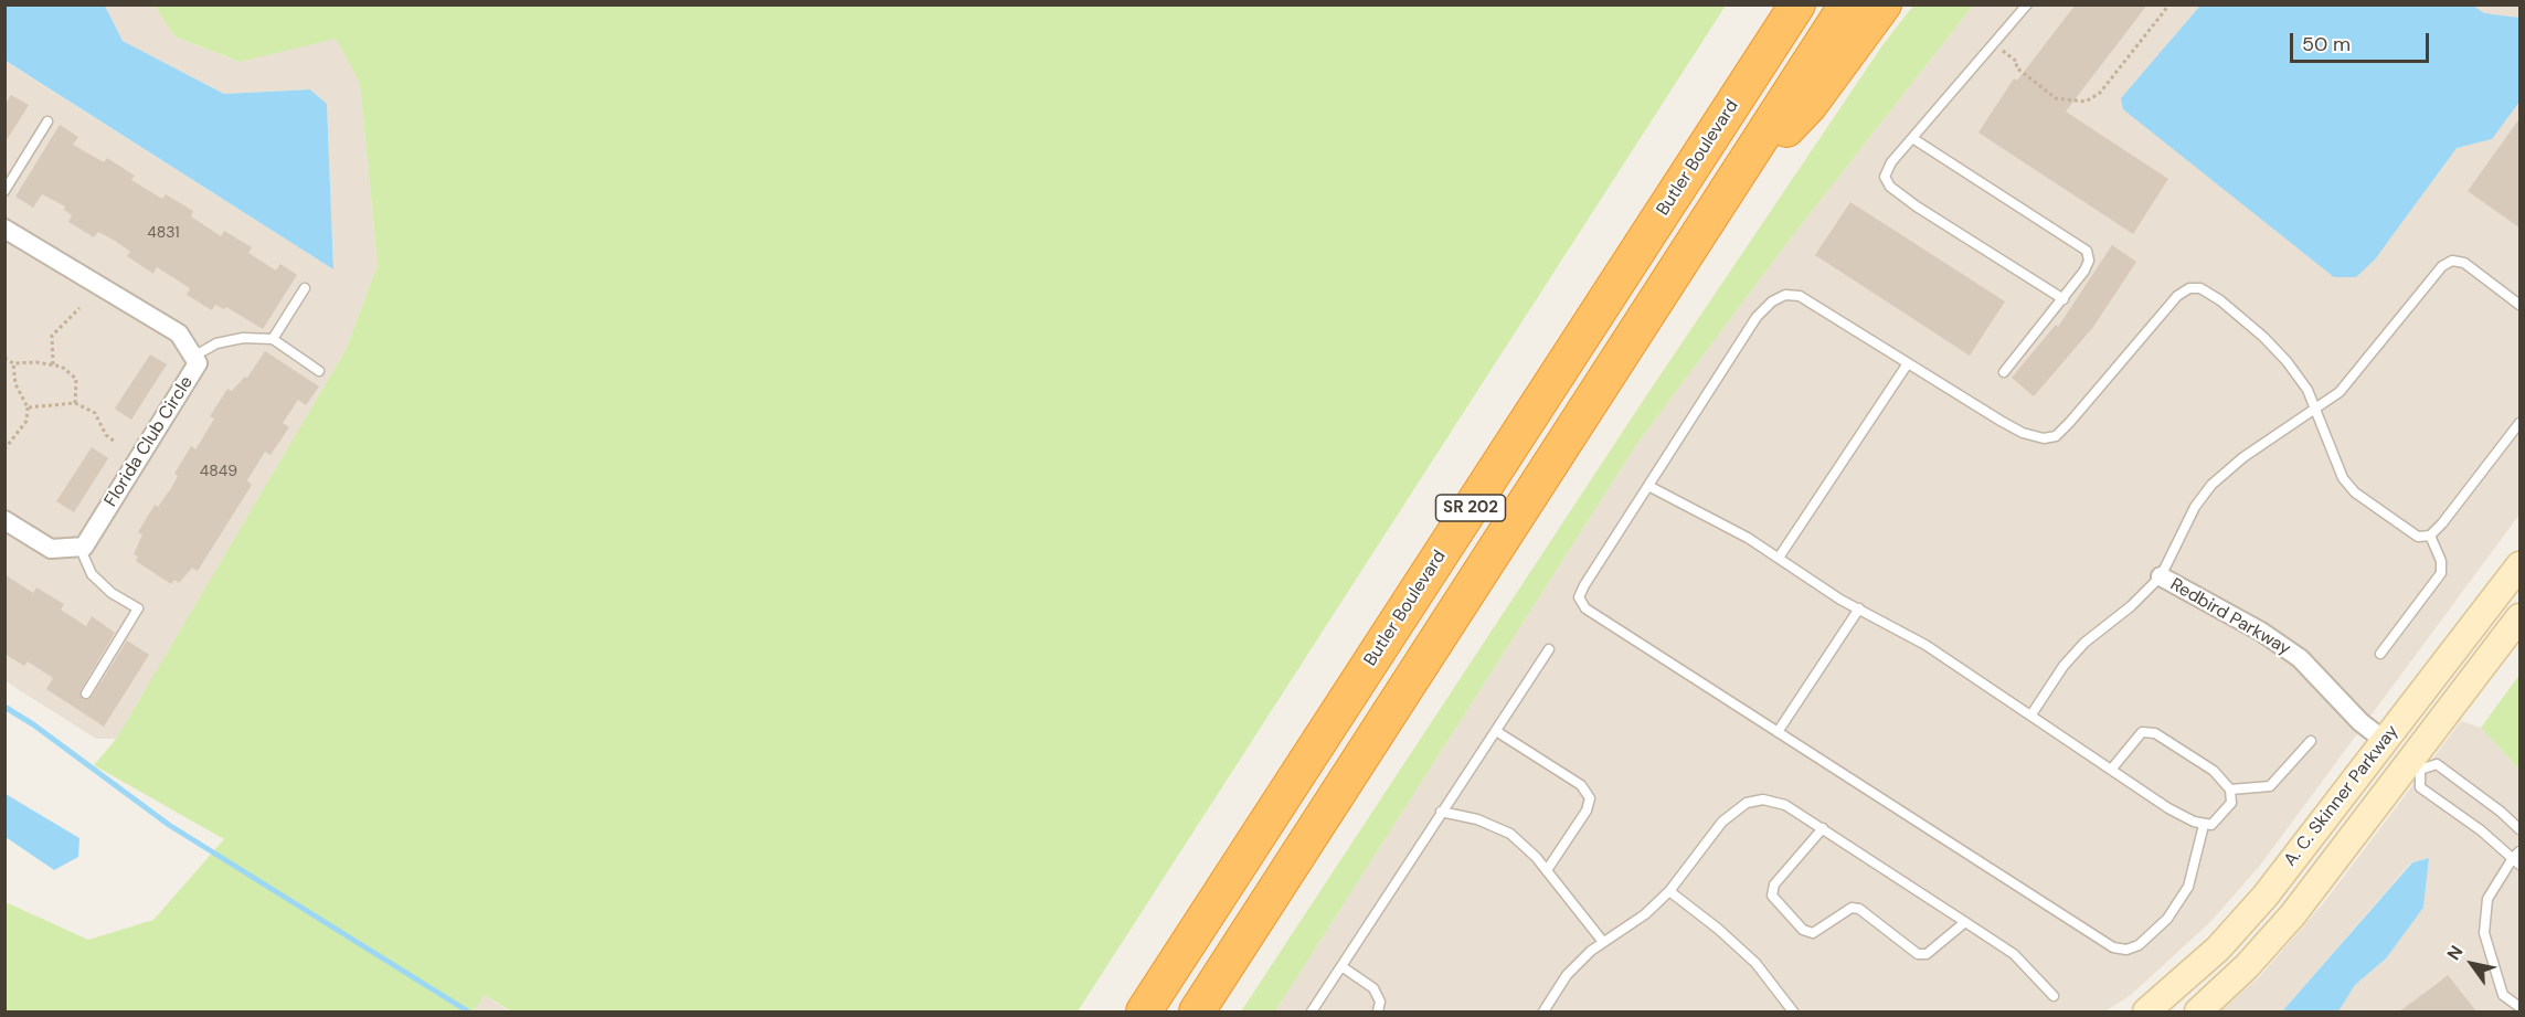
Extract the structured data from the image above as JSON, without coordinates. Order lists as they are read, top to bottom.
{
  "streets": {
    "highway": ["Butler Boulevard", "SR 202"],
    "main road": ["A. C. Skinner Parkway"],
    "street": ["Florida Club Circle", "Redbird Parkway"]
  },
  "crossings": [
    ["Redbird Parkway", "A. C. Skinner Parkway"]
  ],
  "house_numbers": ["4831", "4849"],
  "scale_bar": "50 m",
  "north": "top left"
}
